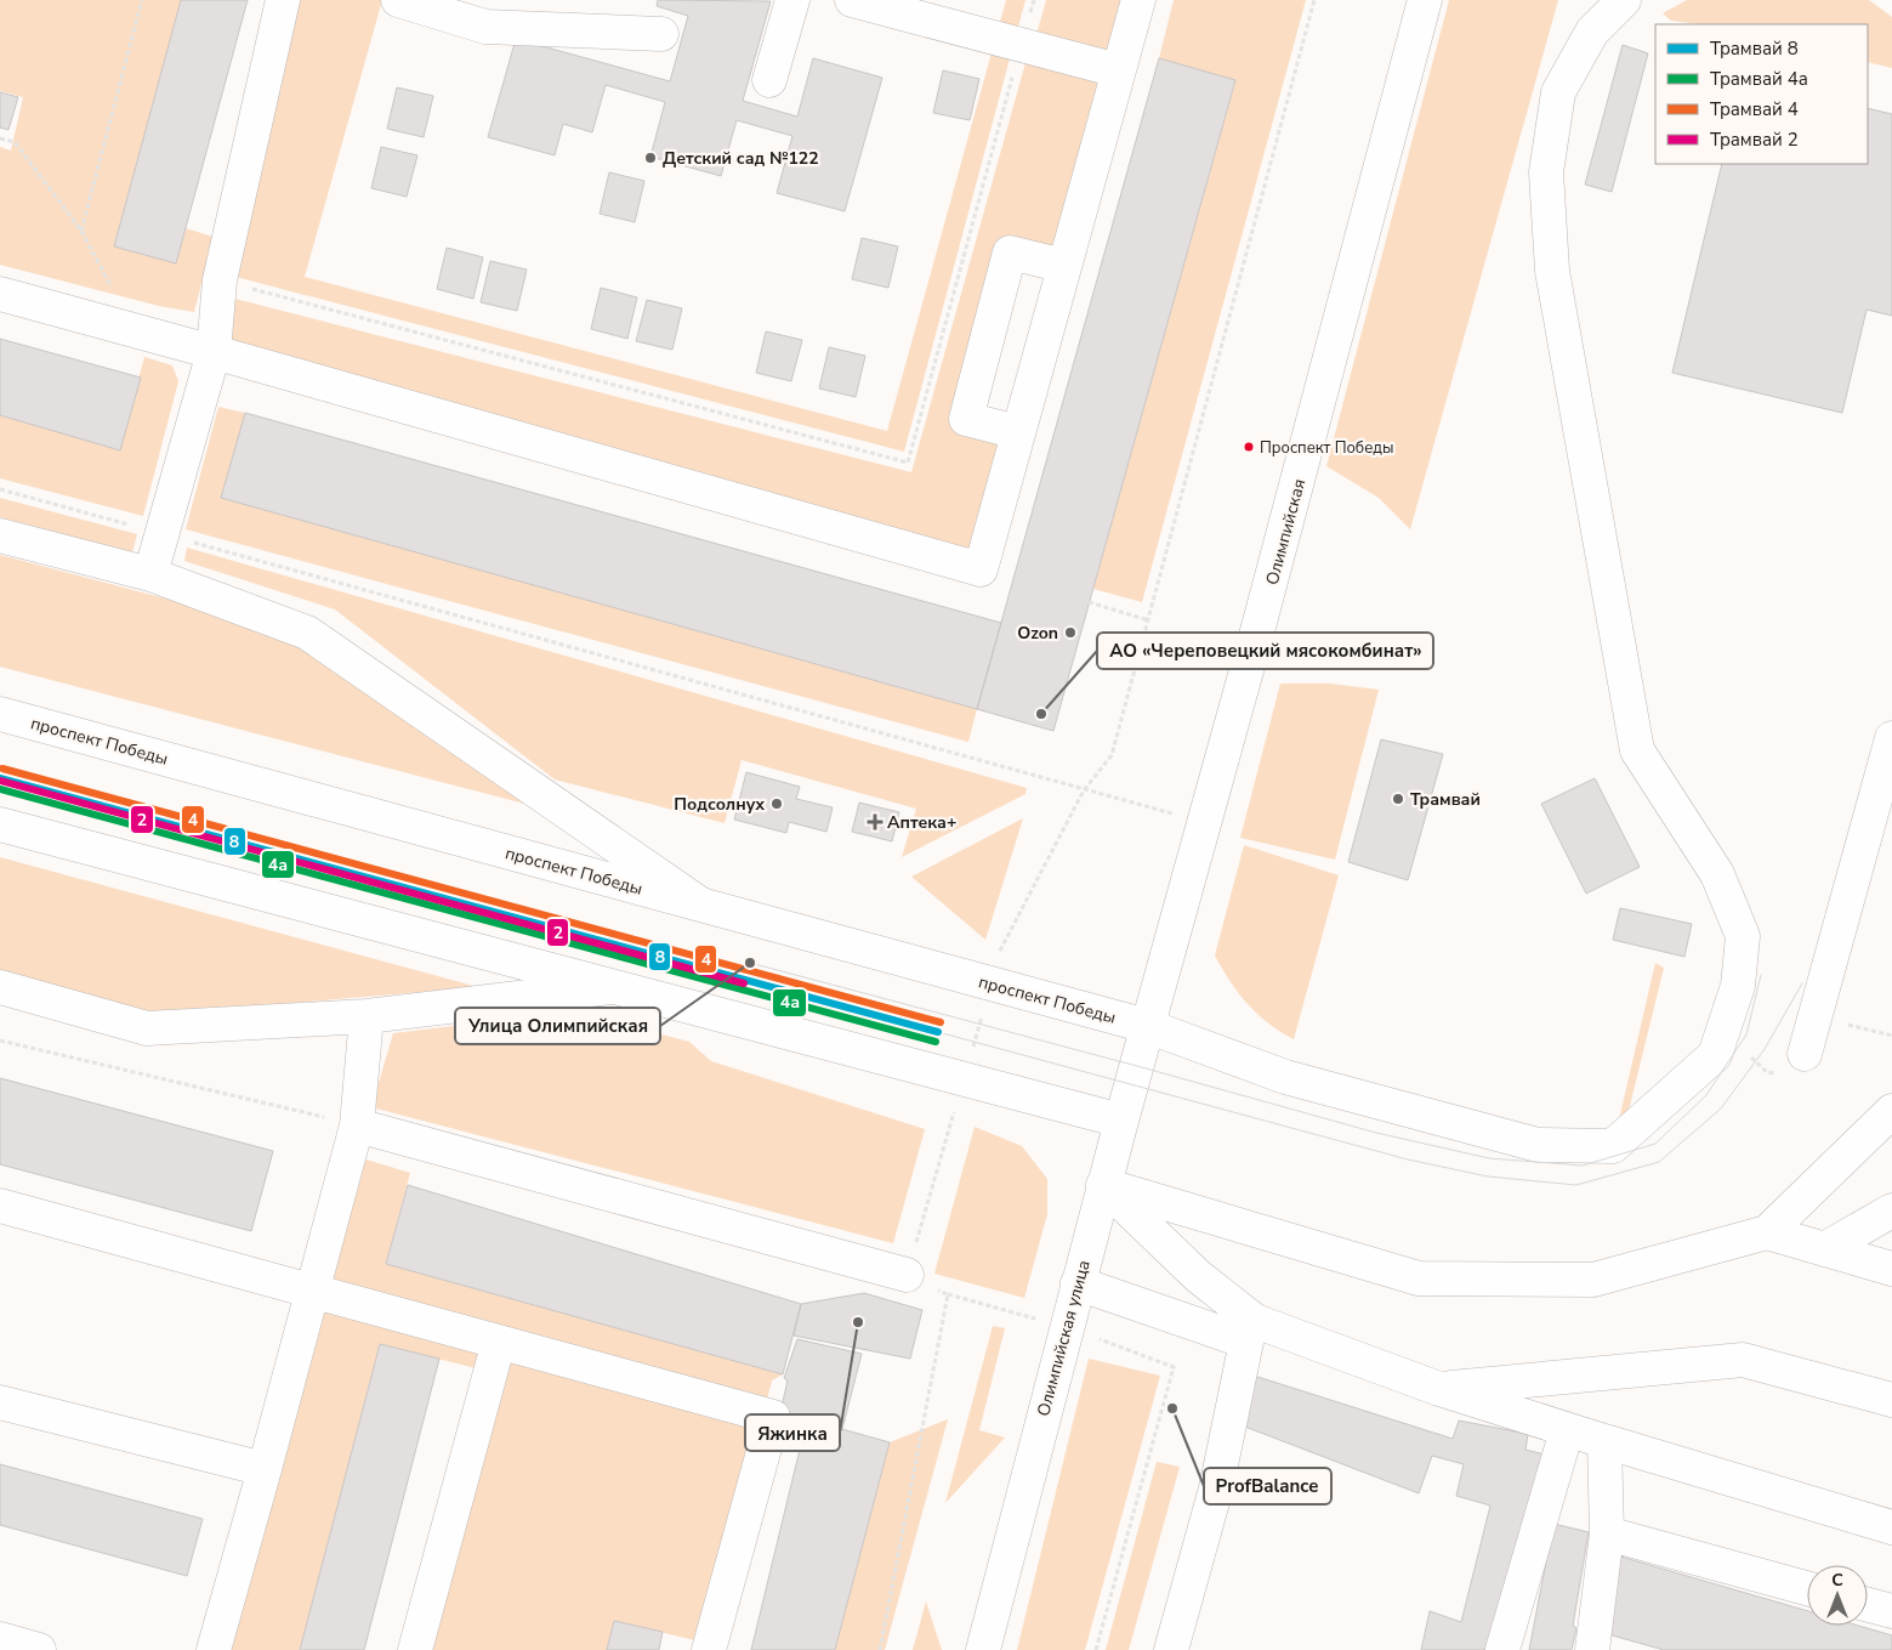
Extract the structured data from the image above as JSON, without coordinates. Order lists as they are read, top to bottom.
{
  "streets": {
    "main road": ["Олимпийская", "проспект Победы", "Олимпийская улица"]
  },
  "crossings": [
    ["Олимпийская", "проспект Победы"],
    ["Олимпийская", "Олимпийская улица"],
    ["проспект Победы", "Олимпийская улица"]
  ],
  "places": {
    "other": [
      "Детский сад №122",
      "Проспект Победы",
      "Ozon",
      "АО «Череповецкий мясокомбинат»",
      "Трамвай",
      "Подсолнух",
      "Улица Олимпийская",
      "Яжинка",
      "ProfBalance"
    ],
    "health": ["Аптека+"]
  },
  "lines": [
    "tram line 4",
    "tram line 8",
    "tram line 2",
    "tram line 4а"
  ],
  "legend": [
    "Трамвай 8",
    "Трамвай 4а",
    "Трамвай 4",
    "Трамвай 2"
  ],
  "north": "top"
}
